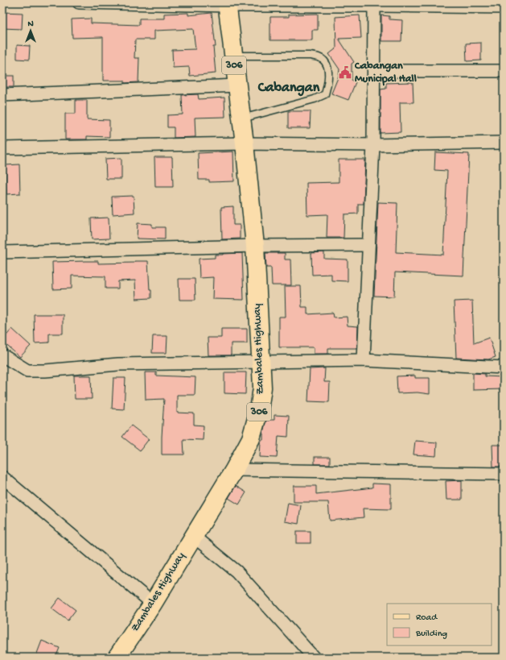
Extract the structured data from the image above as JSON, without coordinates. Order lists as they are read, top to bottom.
{
  "streets": {
    "main road": ["306", "Zambales Highway"]
  },
  "districts": ["Cabangan"],
  "places": {
    "public building": ["Cabangan Municipal Hall"]
  },
  "legend": ["Road", "Building"],
  "north": "top"
}
